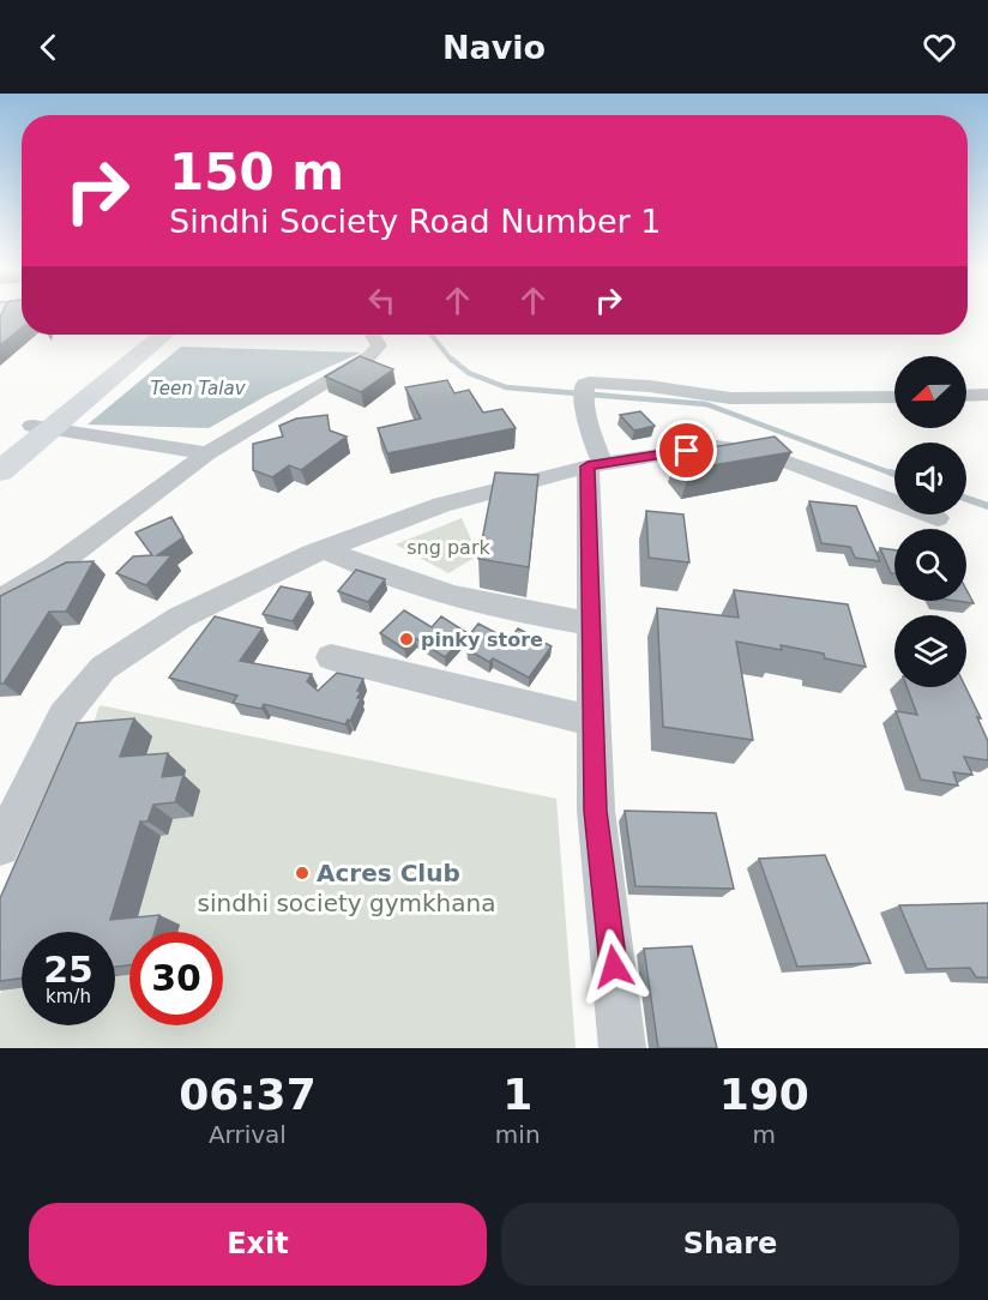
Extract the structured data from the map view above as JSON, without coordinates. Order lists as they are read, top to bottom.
{
  "water": ["Teen Talav"],
  "parks": ["sng park", "sindhi society gymkhana"],
  "places": ["pinky store", "Acres Club"],
  "north": "left",
  "page": {
    "header": "Navio",
    "turn": ["150 m", "Sindhi Society Road Number 1"],
    "speed": "25 km/h",
    "limit": "30",
    "eta": [
      "06:37",
      "Arrival",
      "1",
      "min",
      "190",
      "m"
    ],
    "buttons": ["Exit", "Share"]
  }
}
